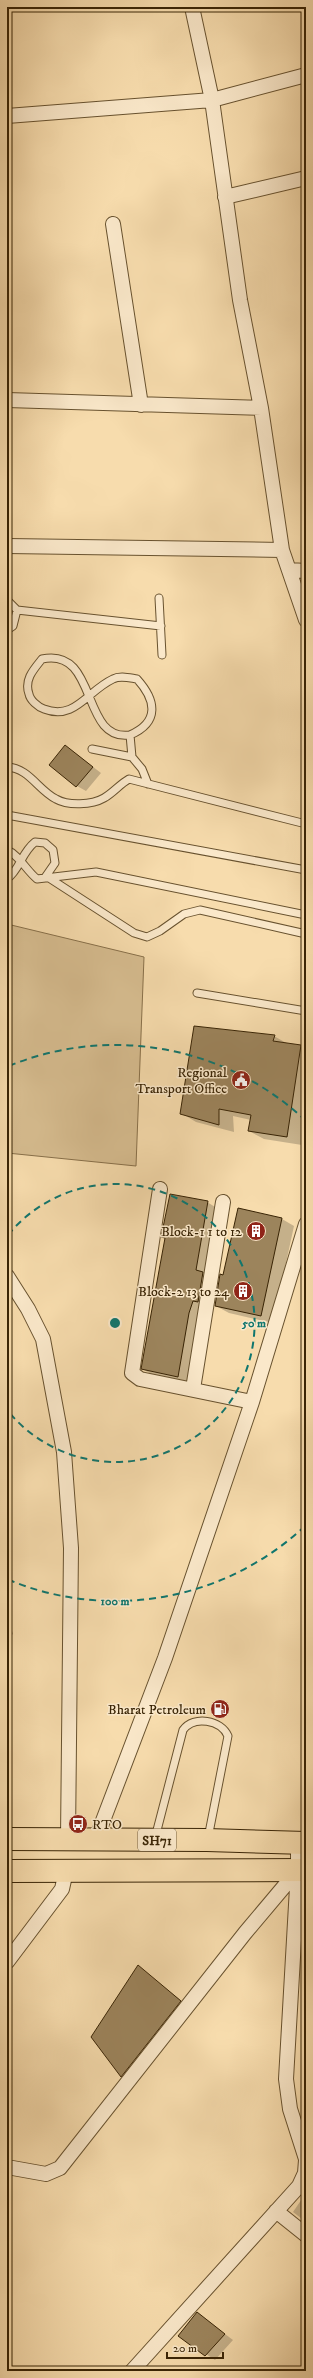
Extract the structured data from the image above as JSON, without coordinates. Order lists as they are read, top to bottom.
{
  "streets": {
    "main road": ["SH71"]
  },
  "places": {
    "public building": ["Regional Transport Office"],
    "building": ["Block-1 1 to 12", "Block-2 13 to 24"],
    "fuel station": ["Bharat Petroleum"],
    "bus stop": ["RTO"]
  },
  "scale_bar": "20 m",
  "rings": ["50 m", "100 m"]
}
